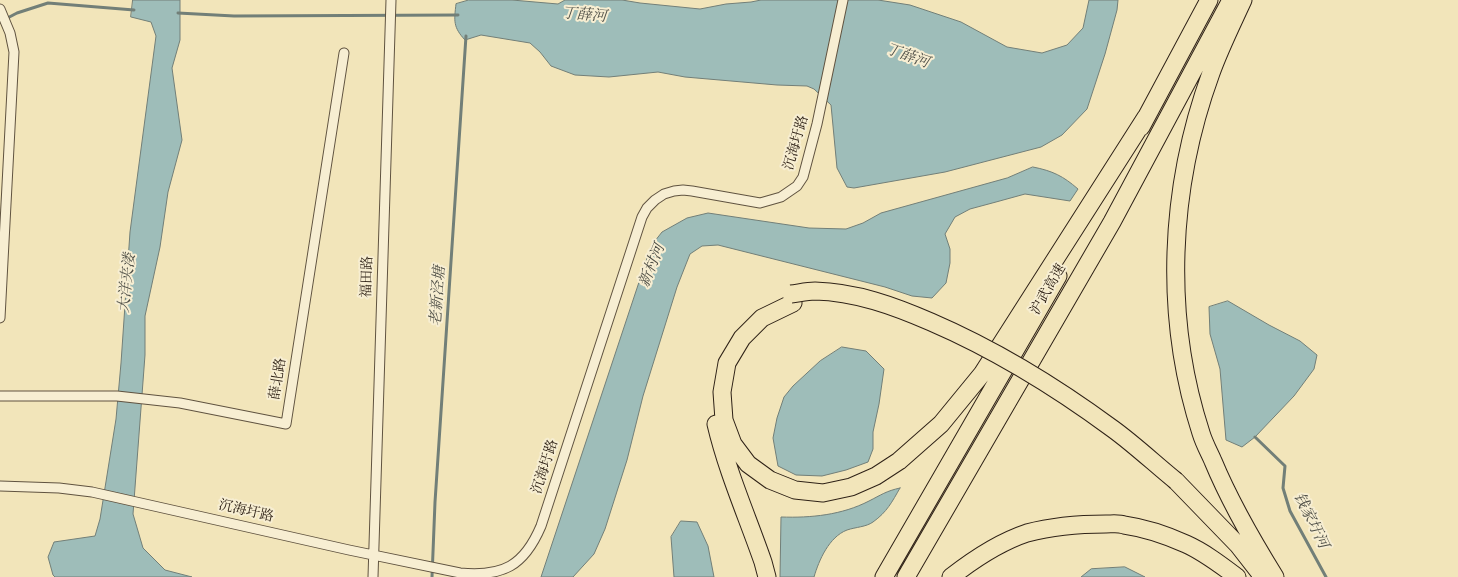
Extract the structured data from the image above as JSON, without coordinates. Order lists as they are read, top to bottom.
{
  "streets": {
    "highway": ["沪武高速"],
    "street": ["沉海圩路", "福田路", "薛北路"]
  },
  "crossings": [
    ["沉海圩路", "福田路"]
  ],
  "water": [
    "丁薛河",
    "新村河",
    "大洋夹溇",
    "老新泾塘",
    "钱家圩河"
  ]
}
